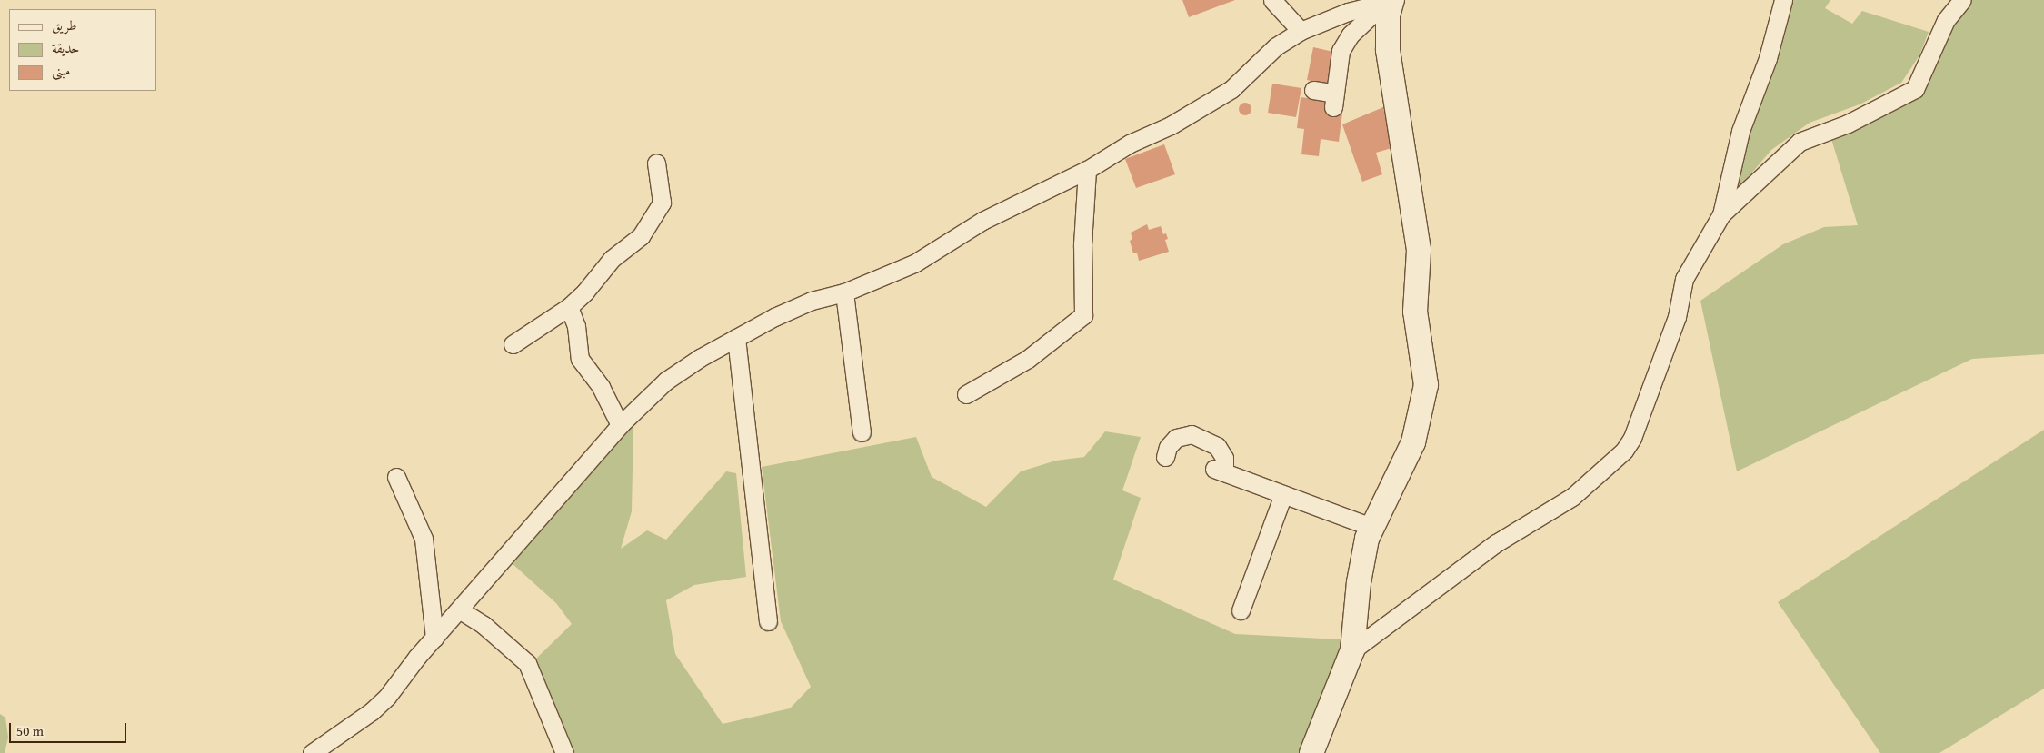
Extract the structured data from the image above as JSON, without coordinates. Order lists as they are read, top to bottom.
{
  "legend": ["طريق", "حديقة", "مبنى"],
  "scale_bar": "50 m"
}
